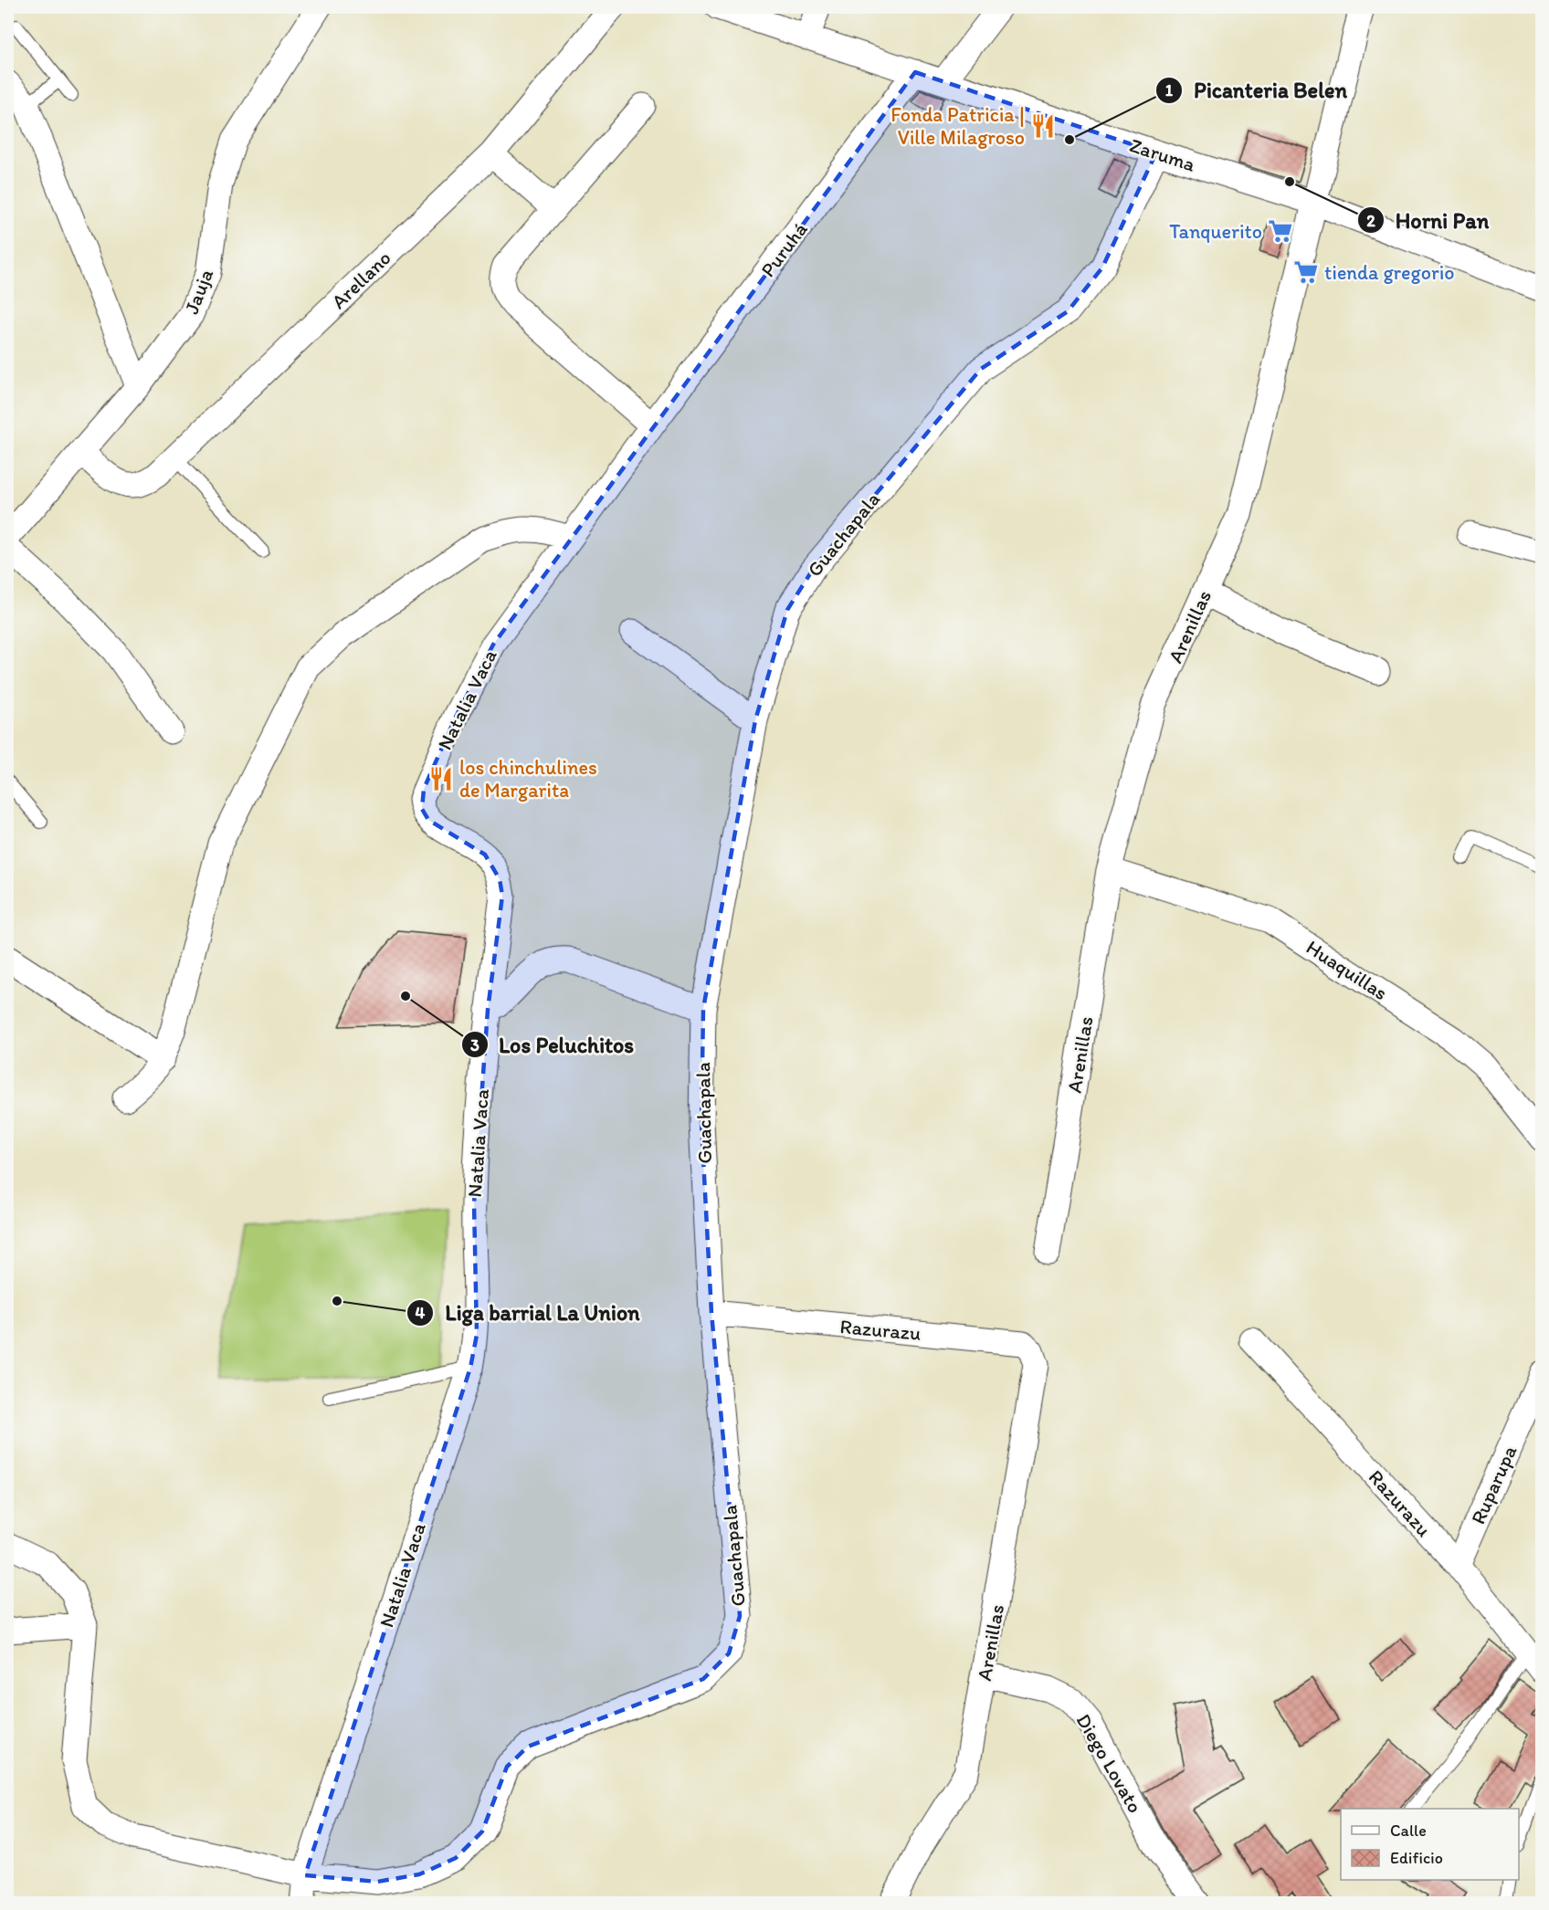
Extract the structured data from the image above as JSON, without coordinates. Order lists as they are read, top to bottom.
{
  "streets": {
    "street": [
      "Zaruma",
      "Puruhá",
      "Arellano",
      "Jauja",
      "Guachapala",
      "Arenillas",
      "Natalia Vaca",
      "Huaquillas",
      "Razurazu",
      "Ruparupa",
      "Diego Lovato"
    ]
  },
  "crossings": [
    ["Zaruma", "Puruhá"],
    ["Zaruma", "Guachapala"],
    ["Zaruma", "Arenillas"],
    ["Puruhá", "Natalia Vaca"],
    ["Arellano", "Jauja"],
    ["Guachapala", "Natalia Vaca"],
    ["Guachapala", "Razurazu"],
    ["Arenillas", "Huaquillas"],
    ["Arenillas", "Razurazu"],
    ["Arenillas", "Diego Lovato"],
    ["Razurazu", "Ruparupa"]
  ],
  "places": {
    "restaurant": ["Fonda Patricia | Ville Milagroso", "los chinchulines de Margarita"],
    "other": [
      "Picanteria Belen",
      "Horni Pan",
      "Los Peluchitos",
      "Liga barrial La Union"
    ],
    "supermarket": ["Tanquerito", "tienda gregorio"]
  },
  "legend": ["Calle", "Edificio"]
}
